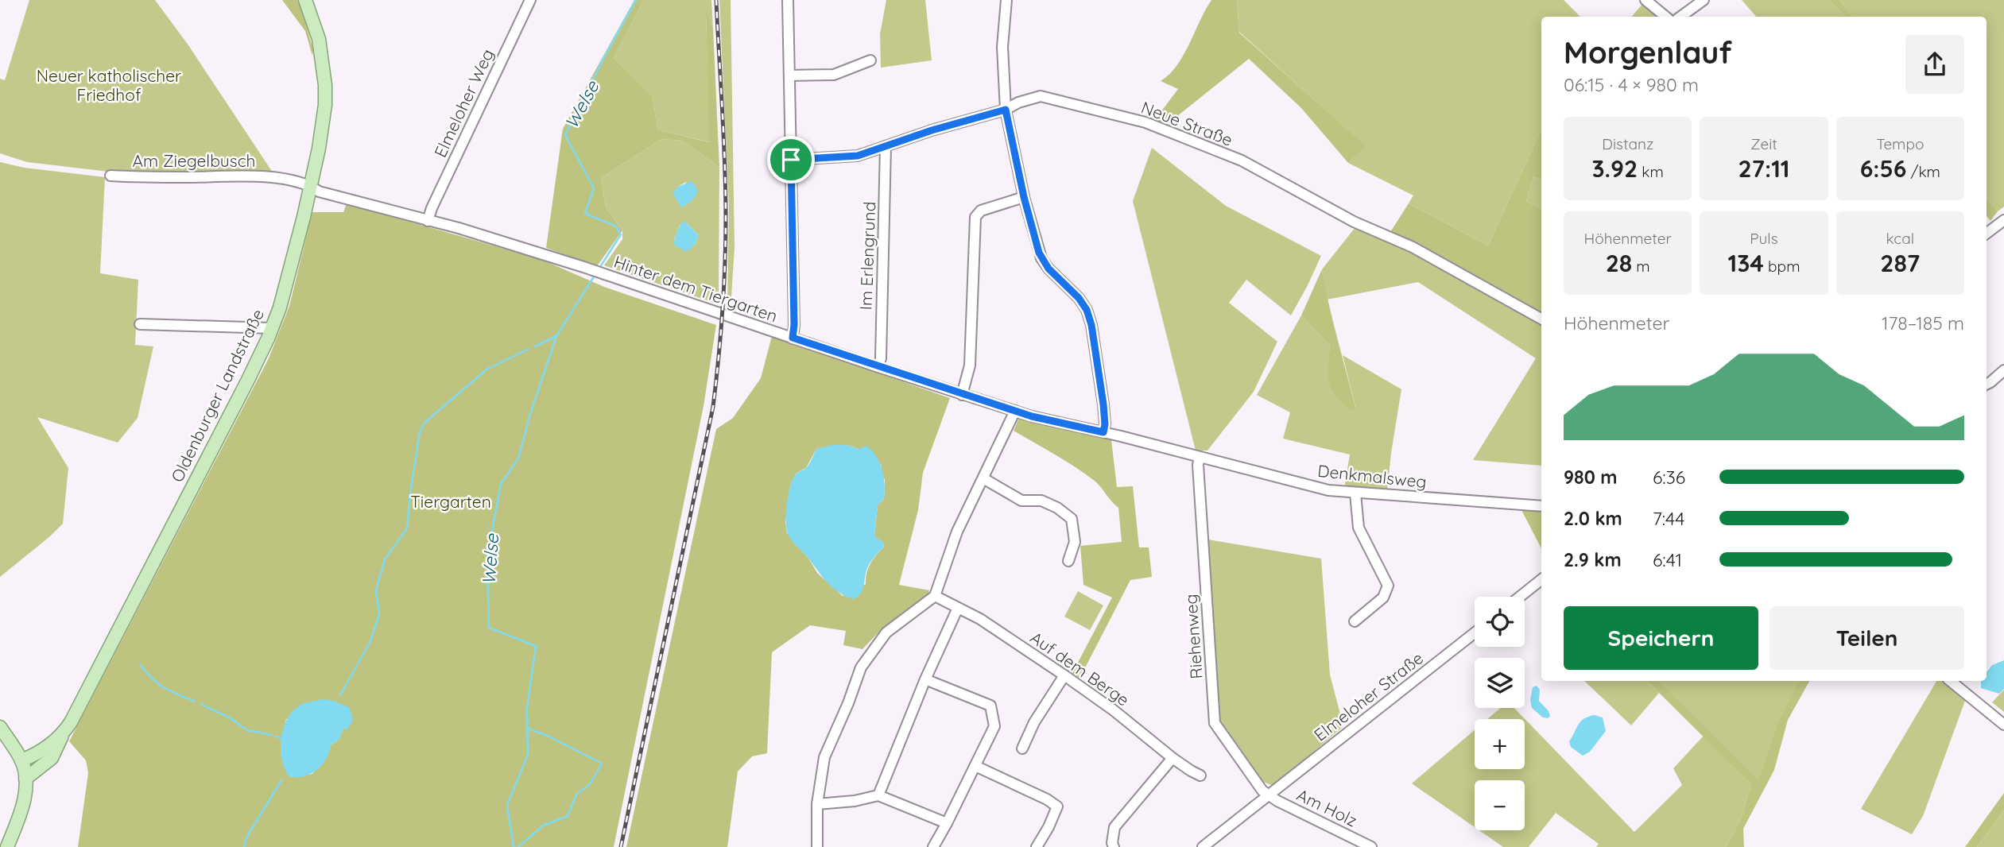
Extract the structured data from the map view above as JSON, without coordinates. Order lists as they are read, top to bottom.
{
  "streets": {
    "main road": ["Oldenburger Landstraße"],
    "street": [
      "Elmeloher Weg",
      "Neue Straße",
      "Am Ziegelbusch",
      "Im Erlengrund",
      "Hinter dem Tiergarten",
      "Denkmalsweg",
      "Riehenweg",
      "Auf dem Berge",
      "Elmeloher Straße",
      "Am Holz"
    ]
  },
  "crossings": [
    ["Elmeloher Weg", "Hinter dem Tiergarten"],
    ["Neue Straße", "Im Erlengrund"],
    ["Am Ziegelbusch", "Hinter dem Tiergarten"],
    ["Am Ziegelbusch", "Oldenburger Landstraße"],
    ["Im Erlengrund", "Hinter dem Tiergarten"],
    ["Hinter dem Tiergarten", "Oldenburger Landstraße"],
    ["Hinter dem Tiergarten", "Denkmalsweg"],
    ["Hinter dem Tiergarten", "Riehenweg"],
    ["Denkmalsweg", "Riehenweg"],
    ["Riehenweg", "Elmeloher Straße"],
    ["Riehenweg", "Am Holz"],
    ["Elmeloher Straße", "Am Holz"]
  ],
  "water": ["Welse"],
  "parks": ["Neuer katholischer Friedhof", "Tiergarten"],
  "page": {
    "heading": ["Morgenlauf", "06:15 · 4 × 980 m"],
    "stats": [
      ["Distanz", "3.92 km"],
      ["Zeit", "27:11"],
      ["Tempo", "6:56 /km"],
      ["Höhenmeter", "28 m"],
      ["Puls", "134 bpm"],
      ["kcal", "287"]
    ],
    "chart": ["Höhenmeter", "178–185 m"],
    "list": [
      {
        "name": "980 m",
        "note": "6:36"
      },
      {
        "name": "2.0 km",
        "note": "7:44"
      },
      {
        "name": "2.9 km",
        "note": "6:41"
      }
    ],
    "buttons": ["Speichern", "Teilen"],
    "map_buttons": ["+", "−"]
  }
}
